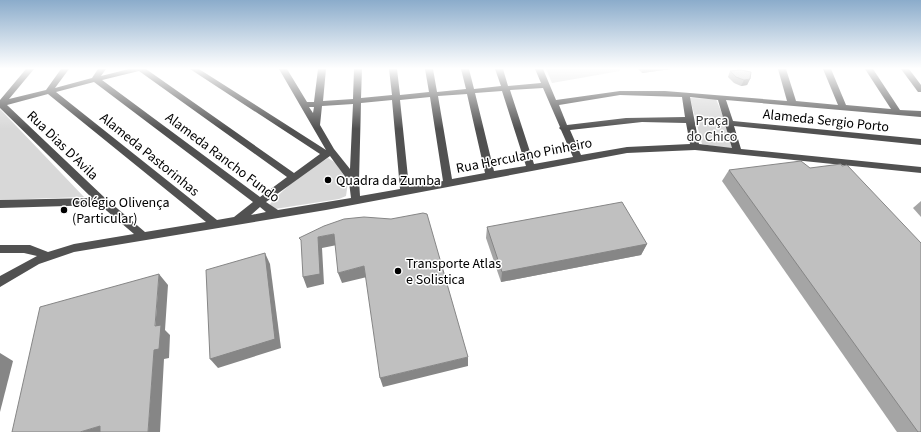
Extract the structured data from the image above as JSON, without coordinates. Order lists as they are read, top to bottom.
{
  "streets": {
    "street": [
      "Alameda Sergio Porto",
      "Rua Dias D'Avila",
      "Alameda Pastorinhas",
      "Rua Herculano Pinheiro",
      "Alameda Rancho Fundo"
    ]
  },
  "crossings": [
    ["Rua Dias D'Avila", "Rua Herculano Pinheiro"],
    ["Alameda Pastorinhas", "Rua Herculano Pinheiro"],
    ["Rua Herculano Pinheiro", "Alameda Rancho Fundo"]
  ],
  "parks": ["Praça do Chico"],
  "places": ["Quadra da Zumba", "Colégio Olivença (Particular)", "Transporte Atlas e Solistica"]
}
